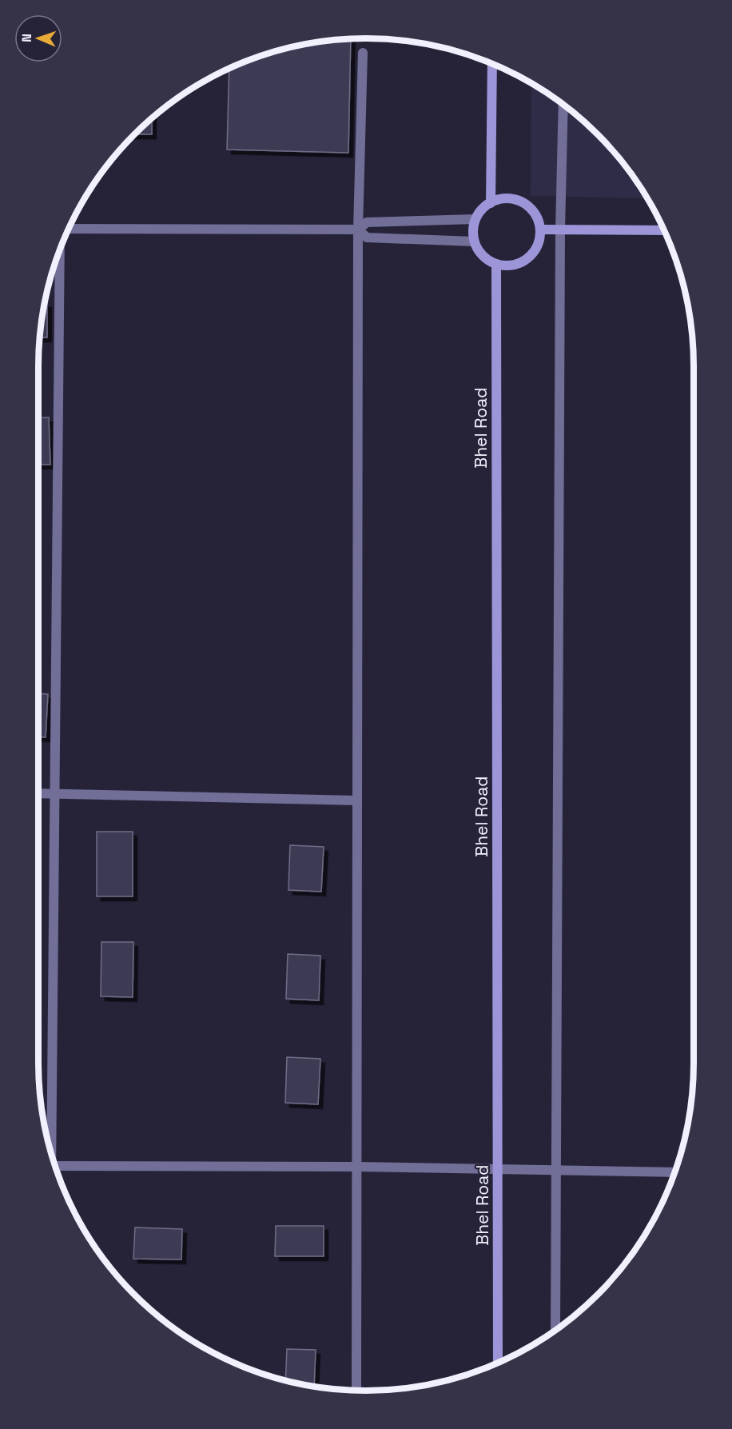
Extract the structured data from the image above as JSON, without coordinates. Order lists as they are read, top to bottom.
{
  "streets": {
    "street": ["Bhel Road"]
  },
  "north": "left"
}
